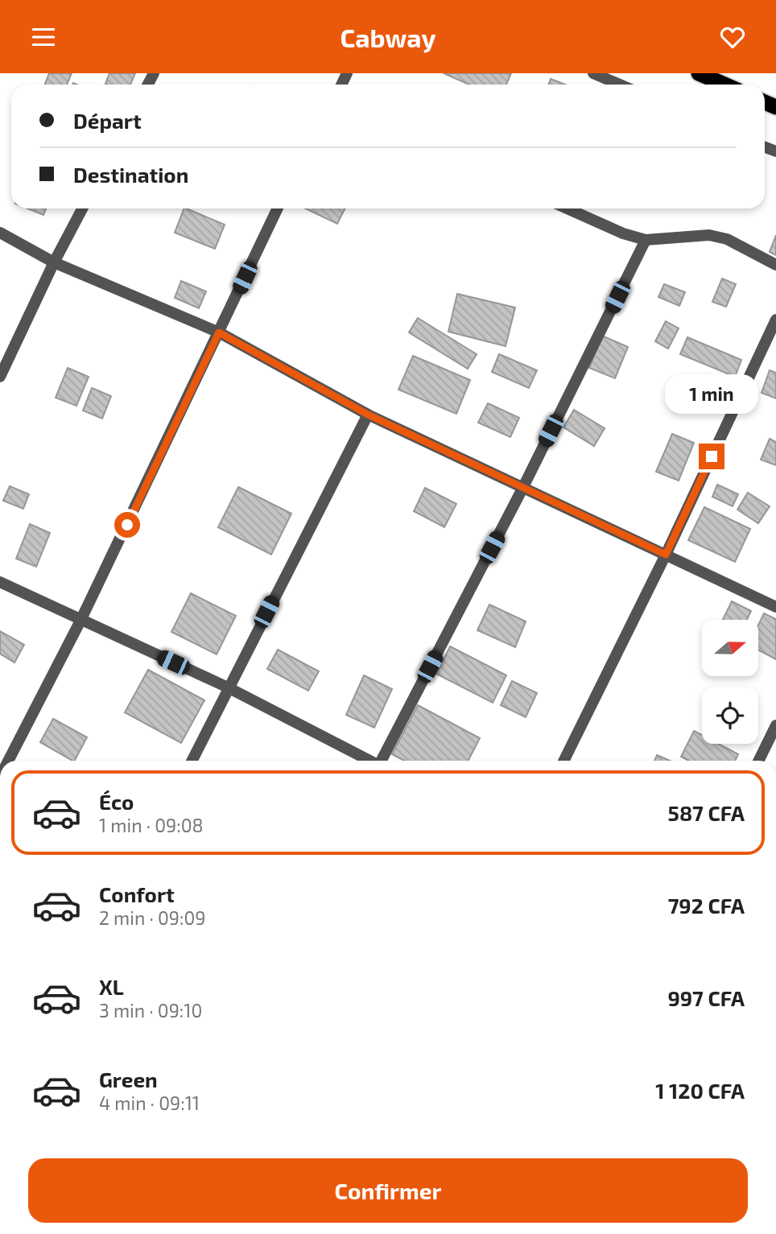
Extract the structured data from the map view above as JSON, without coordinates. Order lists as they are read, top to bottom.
{
  "north": "right",
  "page": {
    "header": "Cabway",
    "banner": ["Départ", "Destination"],
    "bubble": "1 min",
    "list": [
      {
        "name": "Éco",
        "note": "1 min · 09:08",
        "value": "587 CFA"
      },
      {
        "name": "Confort",
        "note": "2 min · 09:09",
        "value": "792 CFA"
      },
      {
        "name": "XL",
        "note": "3 min · 09:10",
        "value": "997 CFA"
      },
      {
        "name": "Green",
        "note": "4 min · 09:11",
        "value": "1 120 CFA"
      }
    ],
    "buttons": "Confirmer"
  }
}
